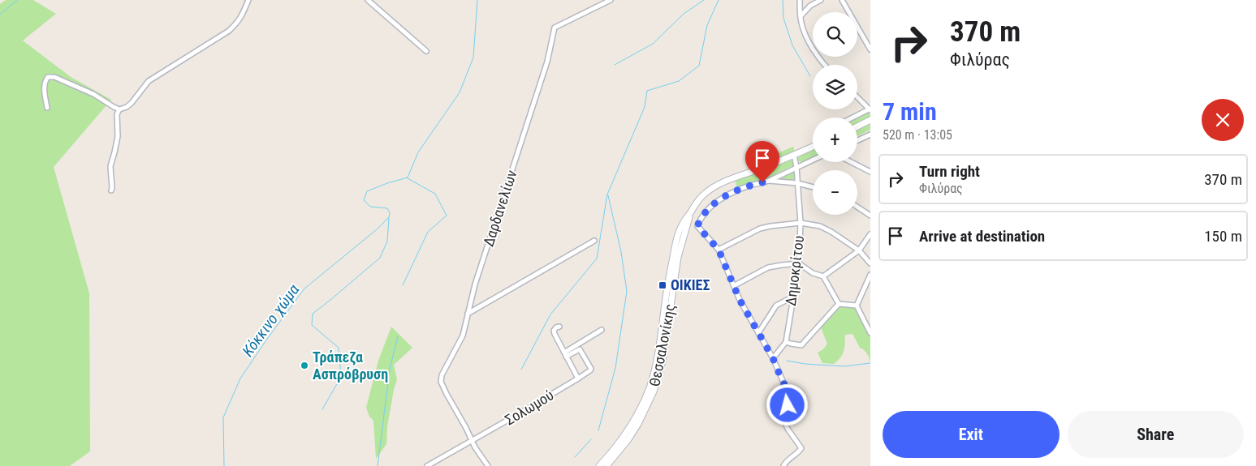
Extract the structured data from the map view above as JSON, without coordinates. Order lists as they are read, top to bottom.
{
  "streets": {
    "main road": ["Θεσσαλονίκης"],
    "street": ["Δαρδανελίων", "Δημοκρίτου", "Σολωμού"]
  },
  "crossings": [
    ["Δαρδανελίων", "Σολωμού"],
    ["Δημοκρίτου", "Θεσσαλονίκης"]
  ],
  "water": ["Κόκκινο χώμα"],
  "places": {
    "transit": ["ΟΙΚΙΕΣ"],
    "other": ["Τράπεζα Ασπρόβρυση"]
  },
  "page": {
    "turn": ["370 m", "Φιλύρας"],
    "map_buttons": ["+", "−"],
    "heading": ["7 min", "520 m · 13:05"],
    "list": [
      {
        "name": "Turn right",
        "note": "Φιλύρας",
        "value": "370 m"
      },
      {
        "name": "Arrive at destination",
        "value": "150 m"
      }
    ],
    "buttons": ["Exit", "Share"]
  }
}
